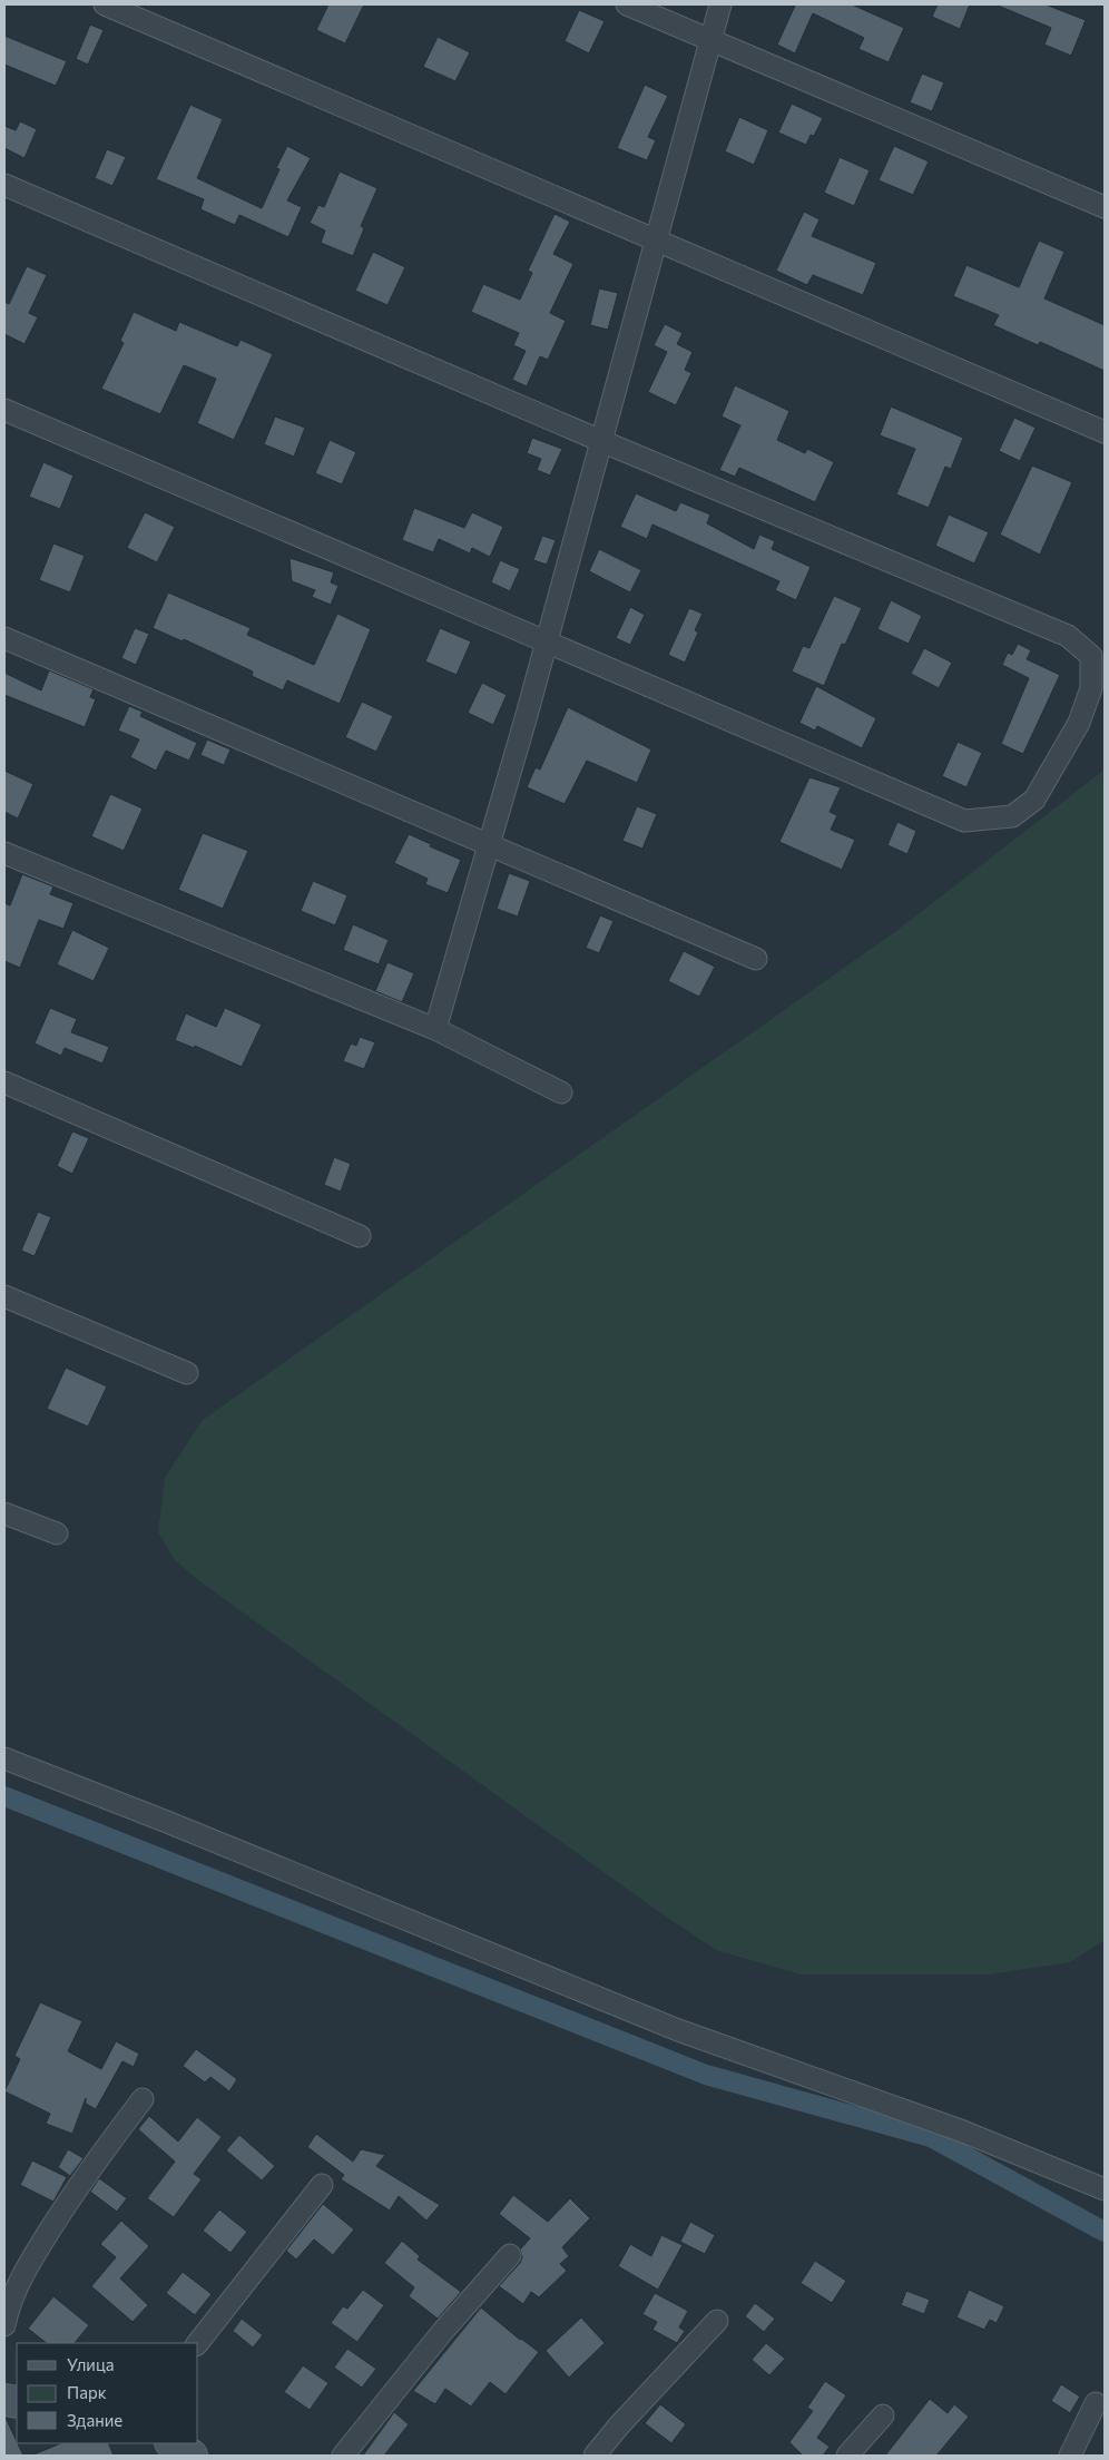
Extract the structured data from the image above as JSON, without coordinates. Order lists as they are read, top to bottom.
{
  "legend": ["Улица", "Парк", "Здание"]
}
